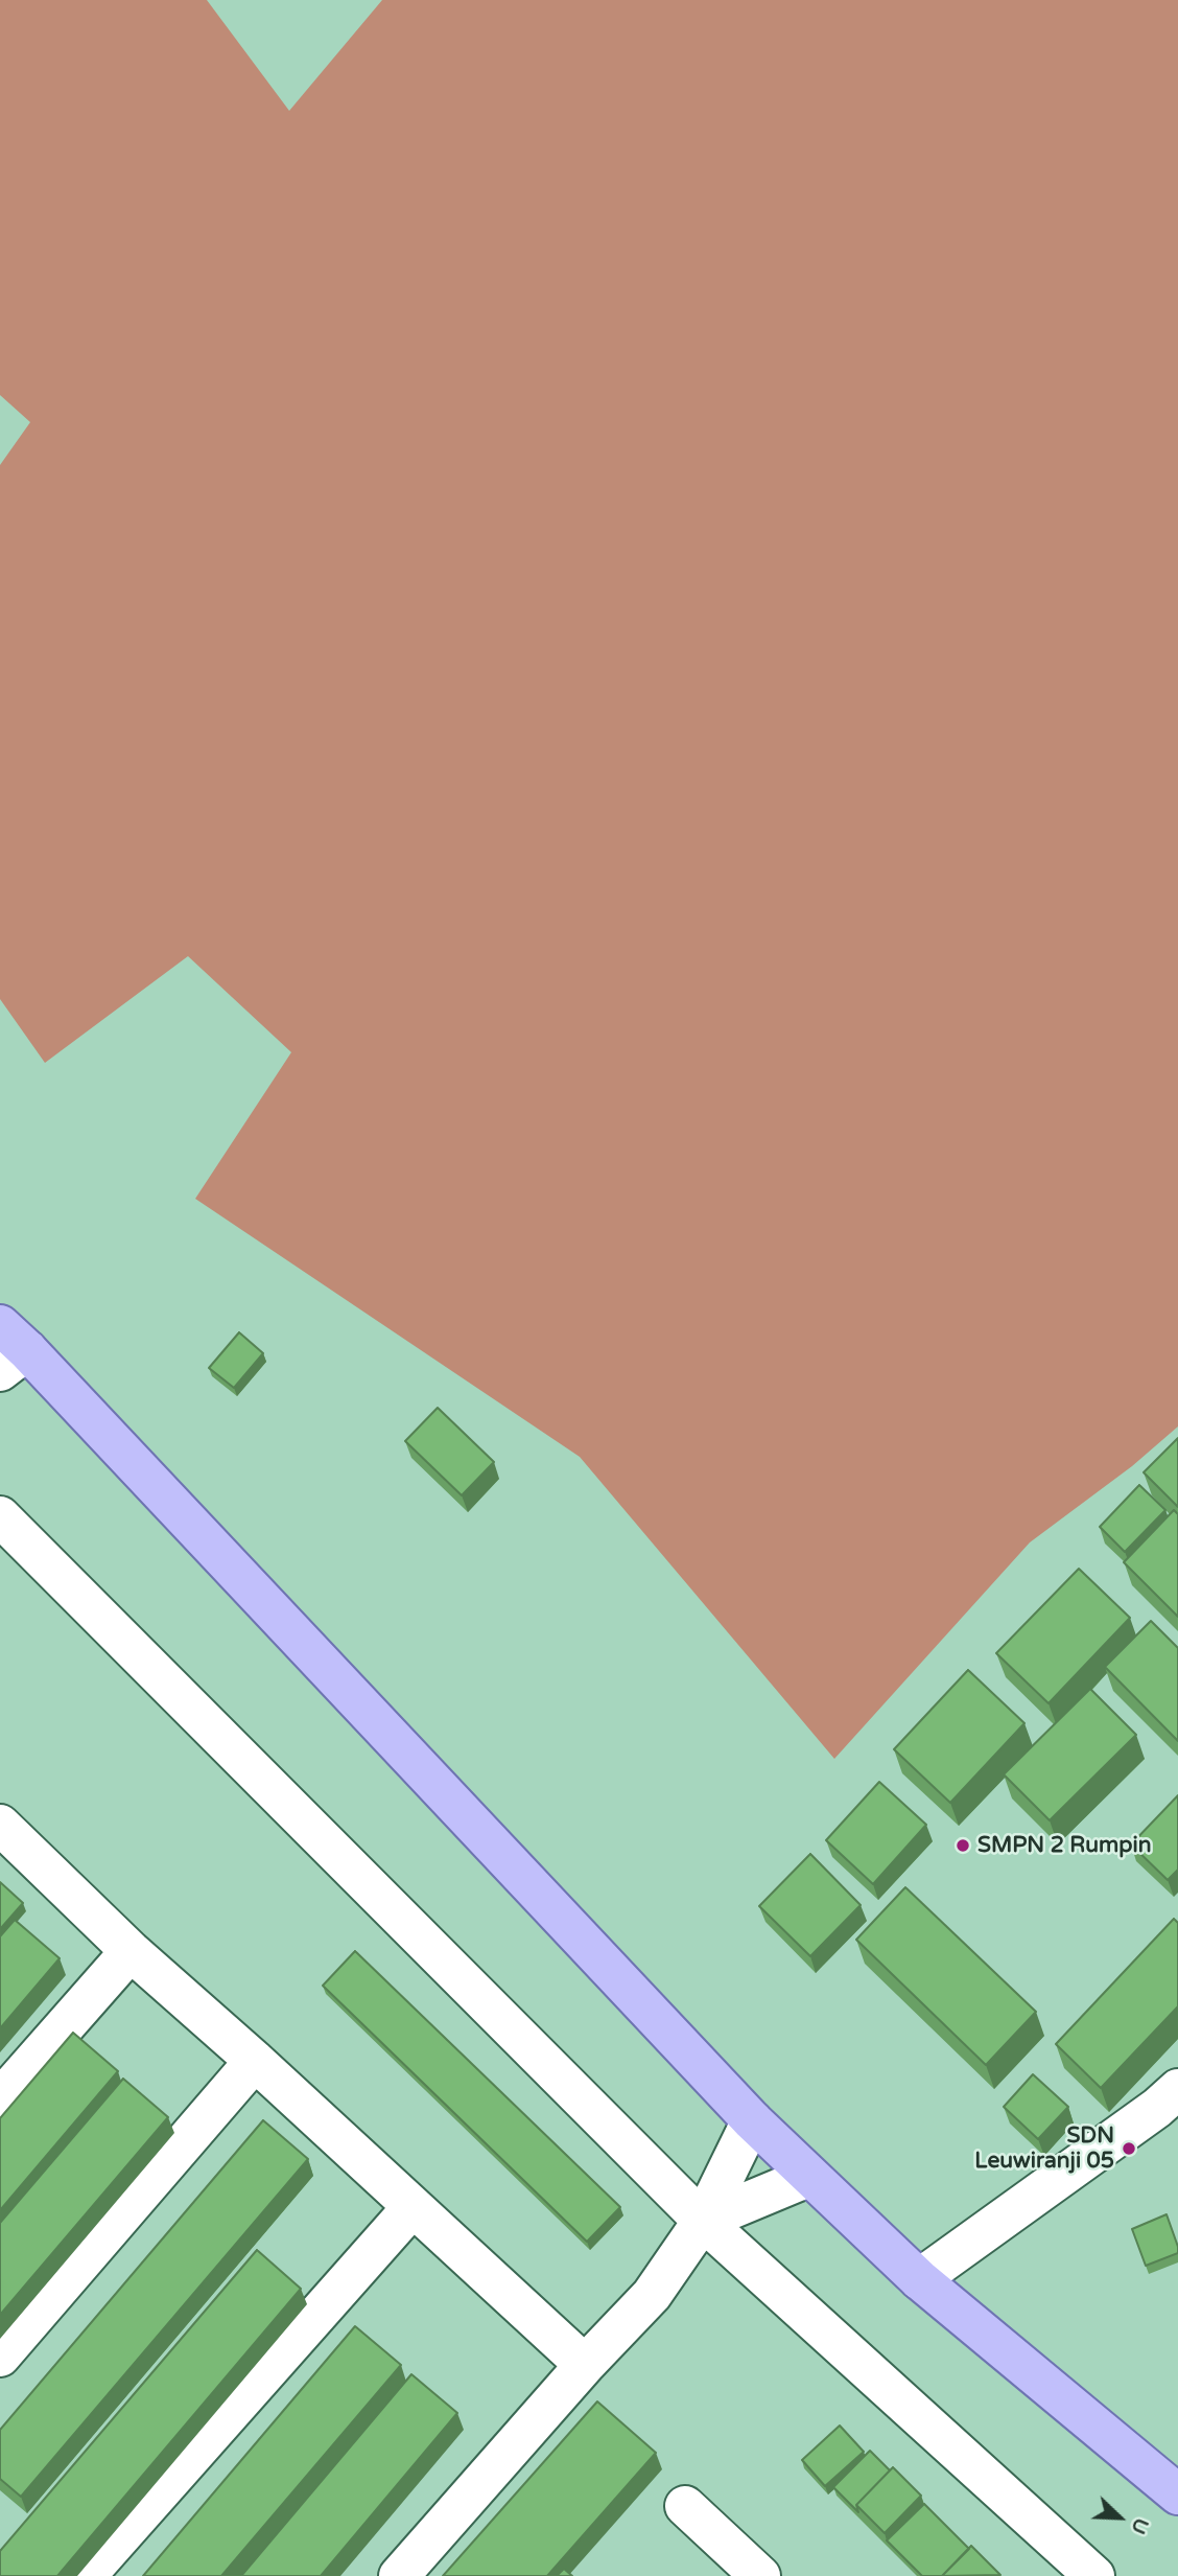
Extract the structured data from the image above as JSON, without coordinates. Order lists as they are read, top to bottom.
{
  "places": ["SMPN 2 Rumpin", "SDN Leuwiranji 05"],
  "north": "bottom right"
}
